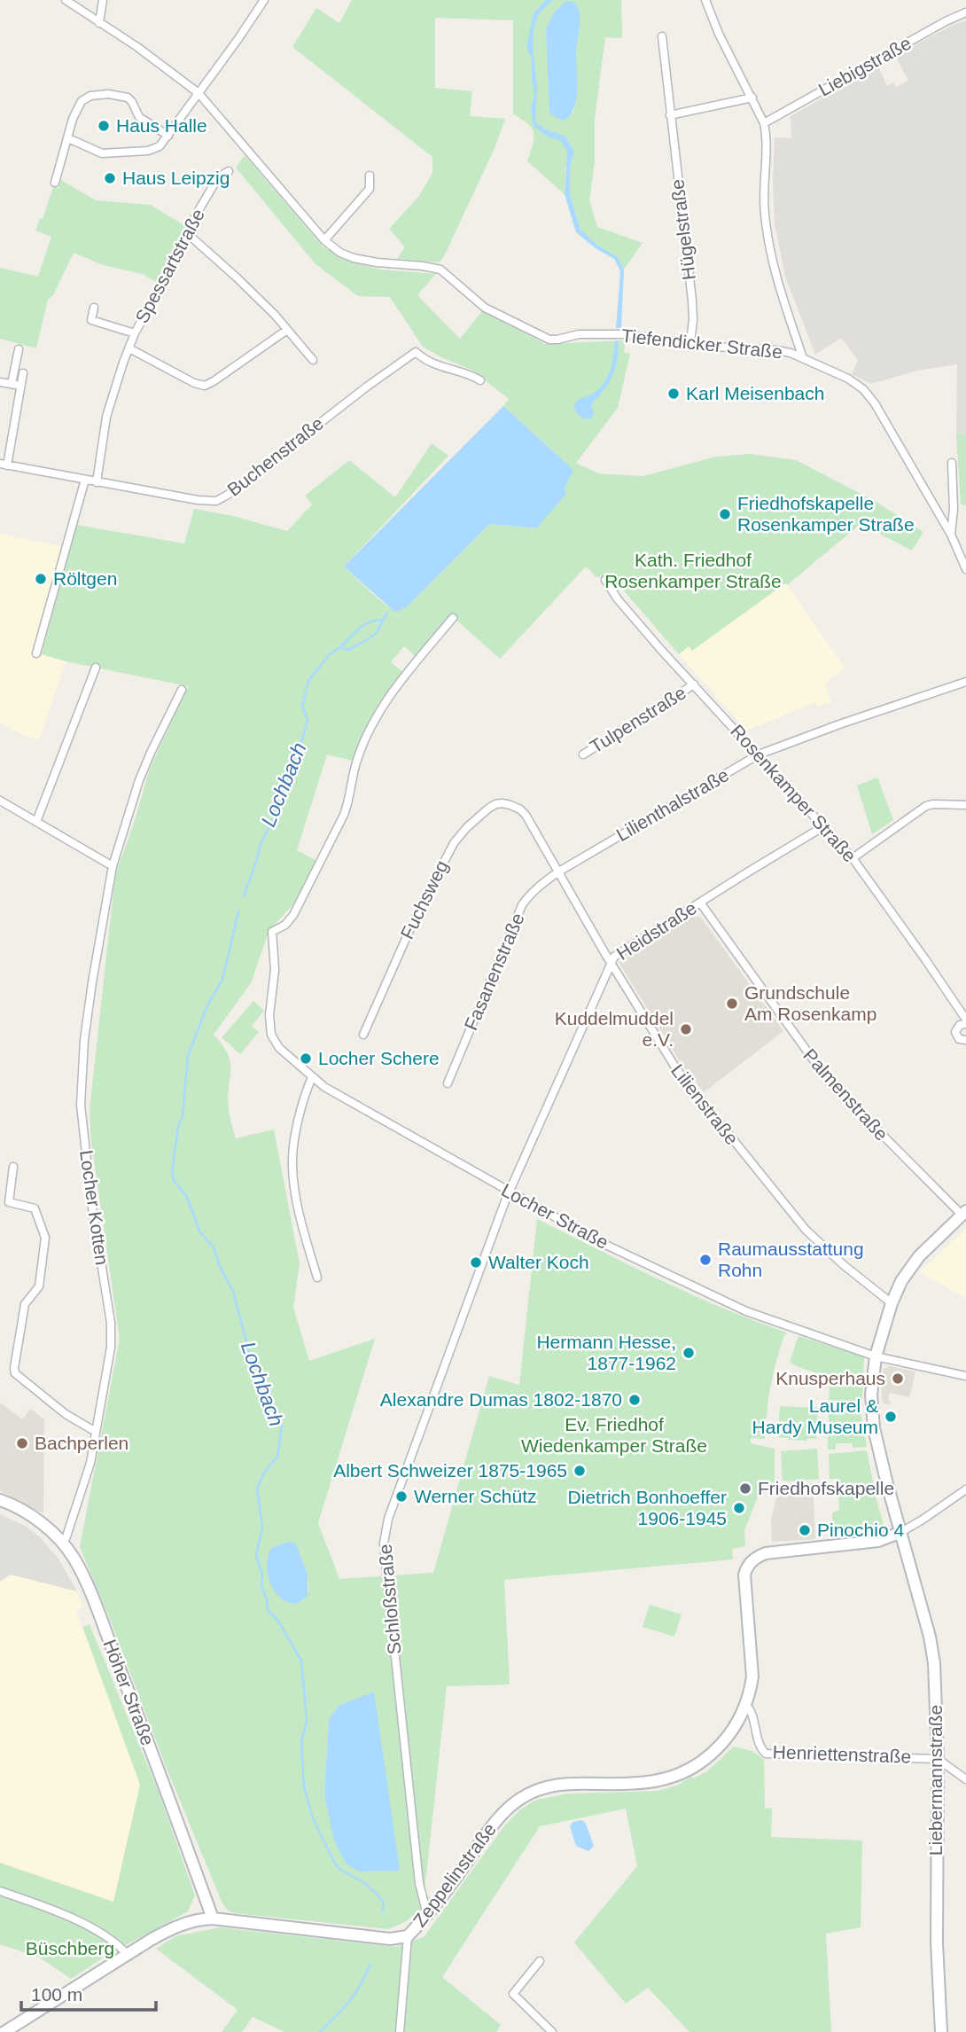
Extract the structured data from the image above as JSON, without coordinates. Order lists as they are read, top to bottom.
{
  "streets": {
    "street": [
      "Liebigstraße",
      "Hügelstraße",
      "Spessartstraße",
      "Tiefendicker Straße",
      "Buchenstraße",
      "Tulpenstraße",
      "Rosenkamper Straße",
      "Lilienthalstraße",
      "Fuchsweg",
      "Heidstraße",
      "Fasanenstraße",
      "Palmenstraße",
      "Lilienstraße",
      "Locher Kotten",
      "Locher Straße",
      "Schloßstraße",
      "Höher Straße",
      "Henriettenstraße",
      "Liebermannstraße",
      "Zeppelinstraße"
    ]
  },
  "crossings": [
    ["Hügelstraße", "Tiefendicker Straße"],
    ["Spessartstraße", "Buchenstraße"],
    ["Tulpenstraße", "Rosenkamper Straße"],
    ["Rosenkamper Straße", "Lilienthalstraße"],
    ["Rosenkamper Straße", "Heidstraße"],
    ["Lilienthalstraße", "Fasanenstraße"],
    ["Lilienthalstraße", "Lilienstraße"],
    ["Fuchsweg", "Lilienstraße"],
    ["Heidstraße", "Palmenstraße"],
    ["Heidstraße", "Lilienstraße"],
    ["Heidstraße", "Locher Straße"],
    ["Heidstraße", "Schloßstraße"],
    ["Fasanenstraße", "Lilienstraße"],
    ["Palmenstraße", "Liebermannstraße"],
    ["Lilienstraße", "Liebermannstraße"],
    ["Locher Kotten", "Höher Straße"],
    ["Locher Straße", "Schloßstraße"],
    ["Locher Straße", "Liebermannstraße"],
    ["Schloßstraße", "Zeppelinstraße"],
    ["Höher Straße", "Zeppelinstraße"],
    ["Henriettenstraße", "Liebermannstraße"],
    ["Henriettenstraße", "Zeppelinstraße"],
    ["Liebermannstraße", "Zeppelinstraße"]
  ],
  "water": ["Lochbach"],
  "parks": ["Kath. Friedhof Rosenkamper Straße", "Ev. Friedhof Wiedenkamper Straße", "Büschberg"],
  "places": [
    "Haus Halle",
    "Haus Leipzig",
    "Karl Meisenbach",
    "Friedhofskapelle Rosenkamper Straße",
    "Röltgen",
    "Grundschule Am Rosenkamp",
    "Kuddelmuddel e.V.",
    "Locher Schere",
    "Raumausstattung Rohn",
    "Walter Koch",
    "Hermann Hesse, 1877-1962",
    "Knusperhaus",
    "Alexandre Dumas 1802-1870",
    "Laurel & Hardy Museum",
    "Bachperlen",
    "Albert Schweizer 1875-1965",
    "Friedhofskapelle",
    "Werner Schütz",
    "Dietrich Bonhoeffer 1906-1945",
    "Pinochio 4"
  ],
  "scale_bar": "100 m"
}
